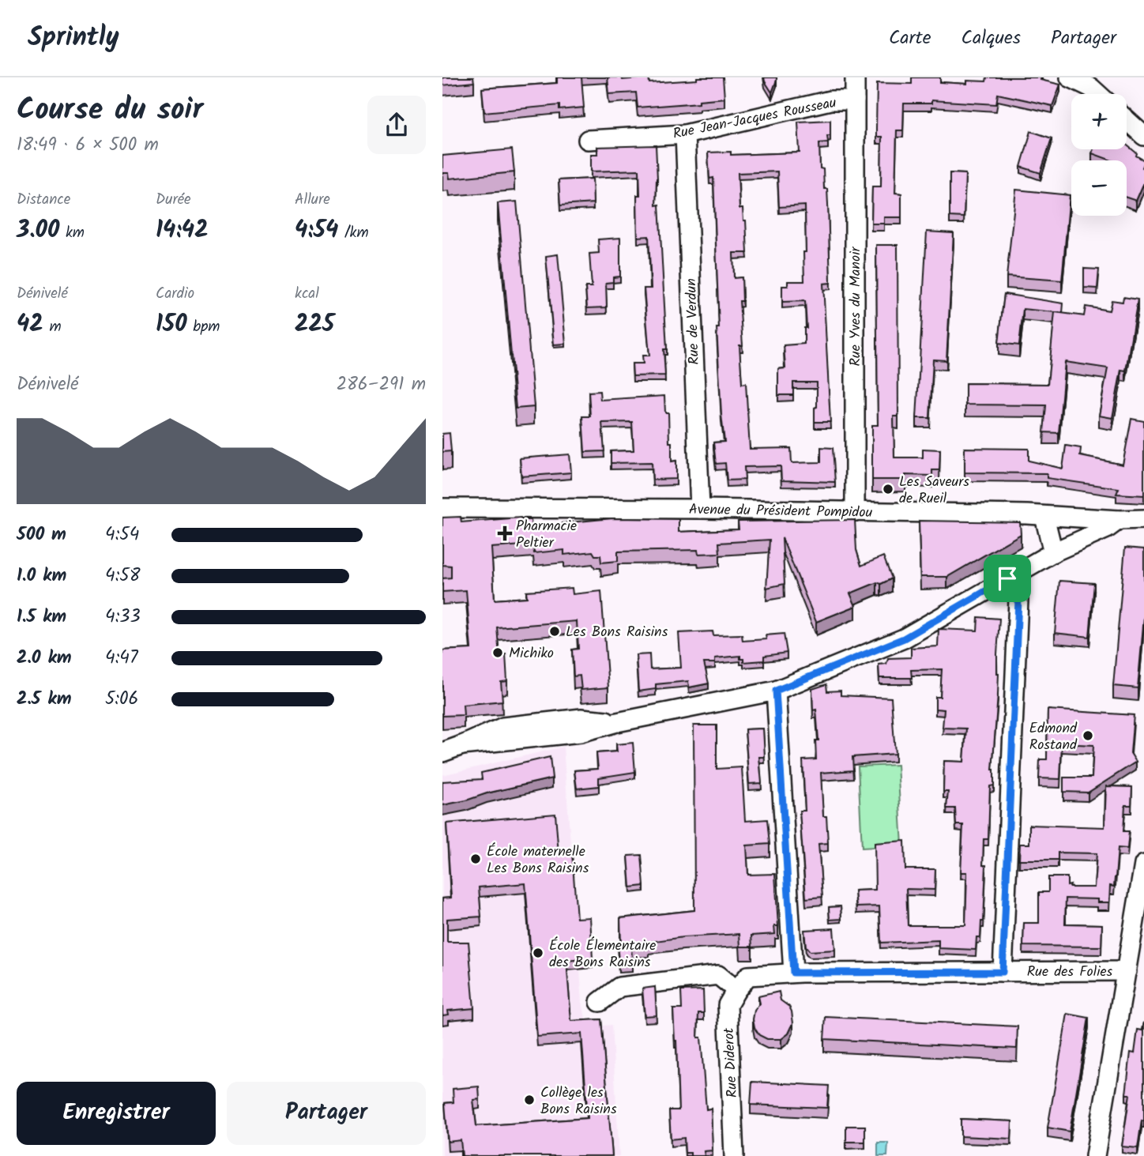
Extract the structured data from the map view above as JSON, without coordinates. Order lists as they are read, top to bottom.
{
  "streets": {
    "street": [
      "Rue Jean-Jacques Rousseau",
      "Rue Yves du Manoir",
      "Rue de Verdun",
      "Avenue du Président Pompidou",
      "Rue des Folies",
      "Rue Diderot"
    ]
  },
  "crossings": [
    ["Rue Jean-Jacques Rousseau", "Rue Yves du Manoir"],
    ["Rue Jean-Jacques Rousseau", "Rue de Verdun"],
    ["Rue Yves du Manoir", "Avenue du Président Pompidou"],
    ["Rue de Verdun", "Avenue du Président Pompidou"],
    ["Rue des Folies", "Rue Diderot"]
  ],
  "places": {
    "other": [
      "Les Saveurs de Rueil",
      "Les Bons Raisins",
      "Michiko",
      "Edmond Rostand",
      "École maternelle Les Bons Raisins",
      "École Élementaire des Bons Raisins",
      "Collège les Bons Raisins"
    ],
    "health": ["Pharmacie Peltier"]
  },
  "page": {
    "header": "Sprintly",
    "nav": ["Carte", "Calques", "Partager"],
    "heading": ["Course du soir", "18:49 · 6 × 500 m"],
    "map_buttons": ["+", "−"],
    "stats": [
      ["Distance", "3.00 km"],
      ["Durée", "14:42"],
      ["Allure", "4:54 /km"],
      ["Dénivelé", "42 m"],
      ["Cardio", "150 bpm"],
      ["kcal", "225"]
    ],
    "chart": ["Dénivelé", "286–291 m"],
    "list": [
      {
        "name": "500 m",
        "note": "4:54"
      },
      {
        "name": "1.0 km",
        "note": "4:58"
      },
      {
        "name": "1.5 km",
        "note": "4:33"
      },
      {
        "name": "2.0 km",
        "note": "4:47"
      },
      {
        "name": "2.5 km",
        "note": "5:06"
      }
    ],
    "buttons": ["Enregistrer", "Partager"]
  }
}
